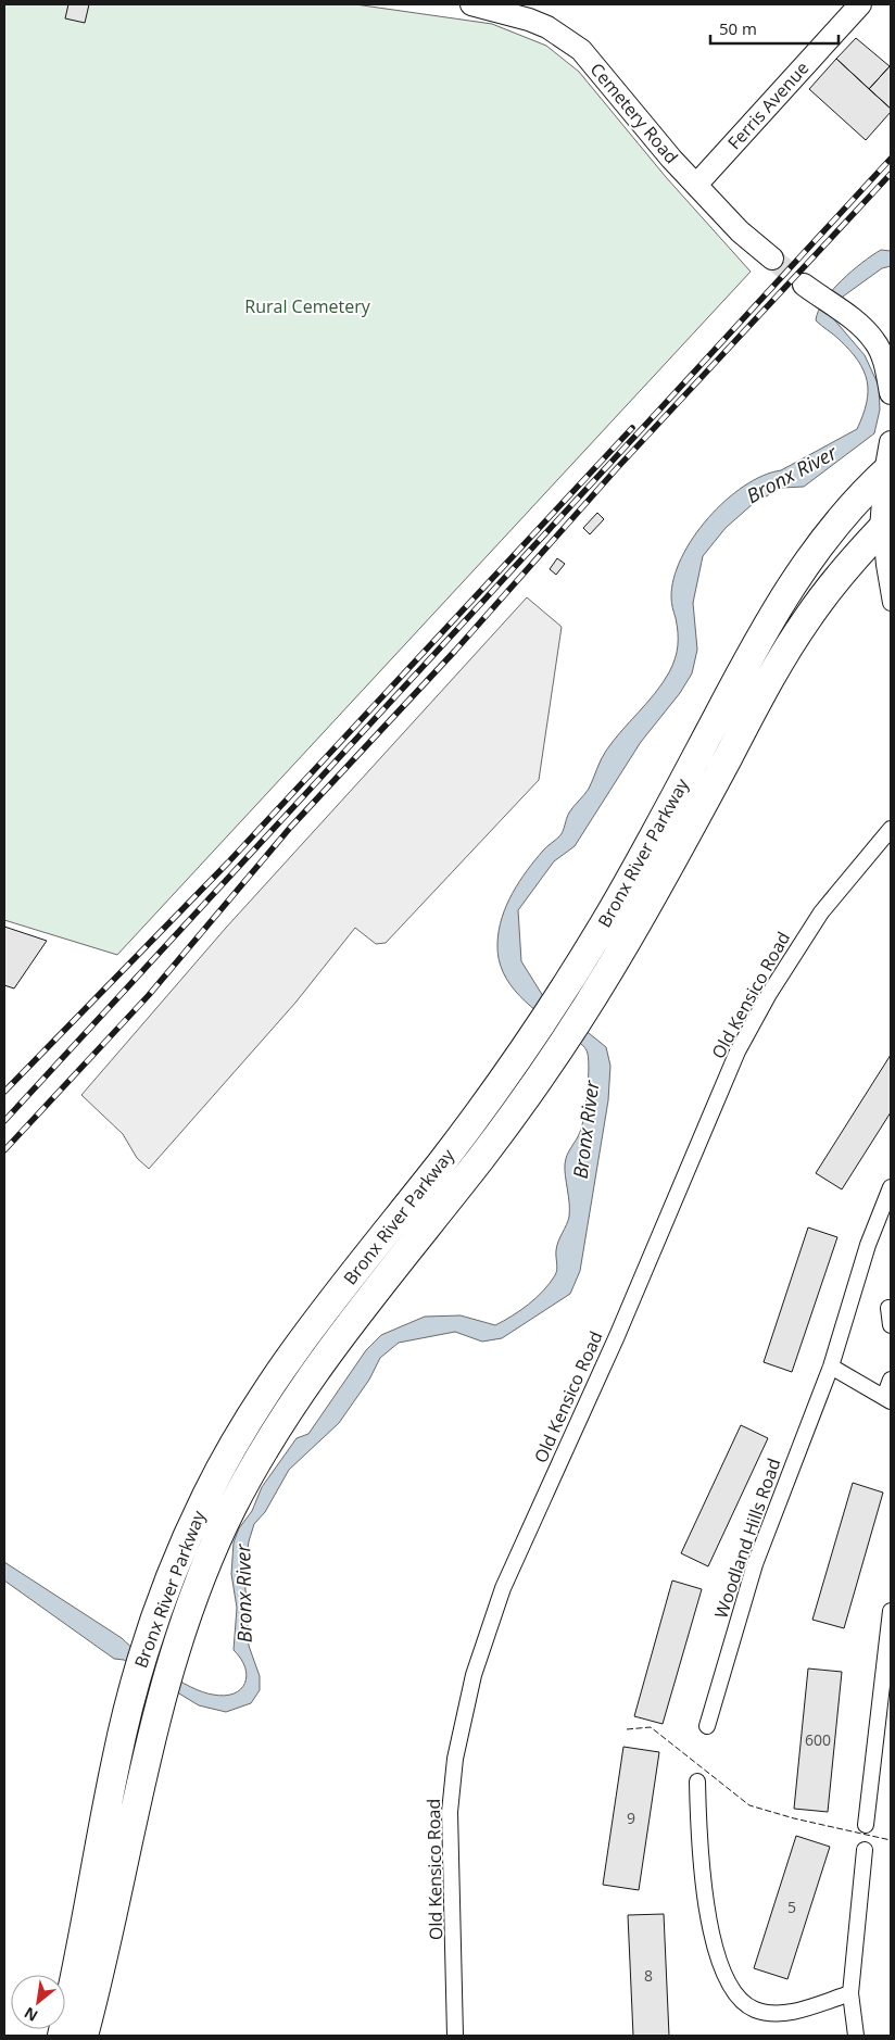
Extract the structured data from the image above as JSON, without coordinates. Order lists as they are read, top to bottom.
{
  "streets": {
    "highway": ["Bronx River Parkway"],
    "street": [
      "Ferris Avenue",
      "Cemetery Road",
      "Old Kensico Road",
      "Woodland Hills Road"
    ]
  },
  "crossings": [
    ["Ferris Avenue", "Cemetery Road"]
  ],
  "water": ["Bronx River"],
  "parks": ["Rural Cemetery"],
  "house_numbers": [
    "600",
    "9",
    "5",
    "8"
  ],
  "scale_bar": "50 m",
  "north": "bottom left"
}
